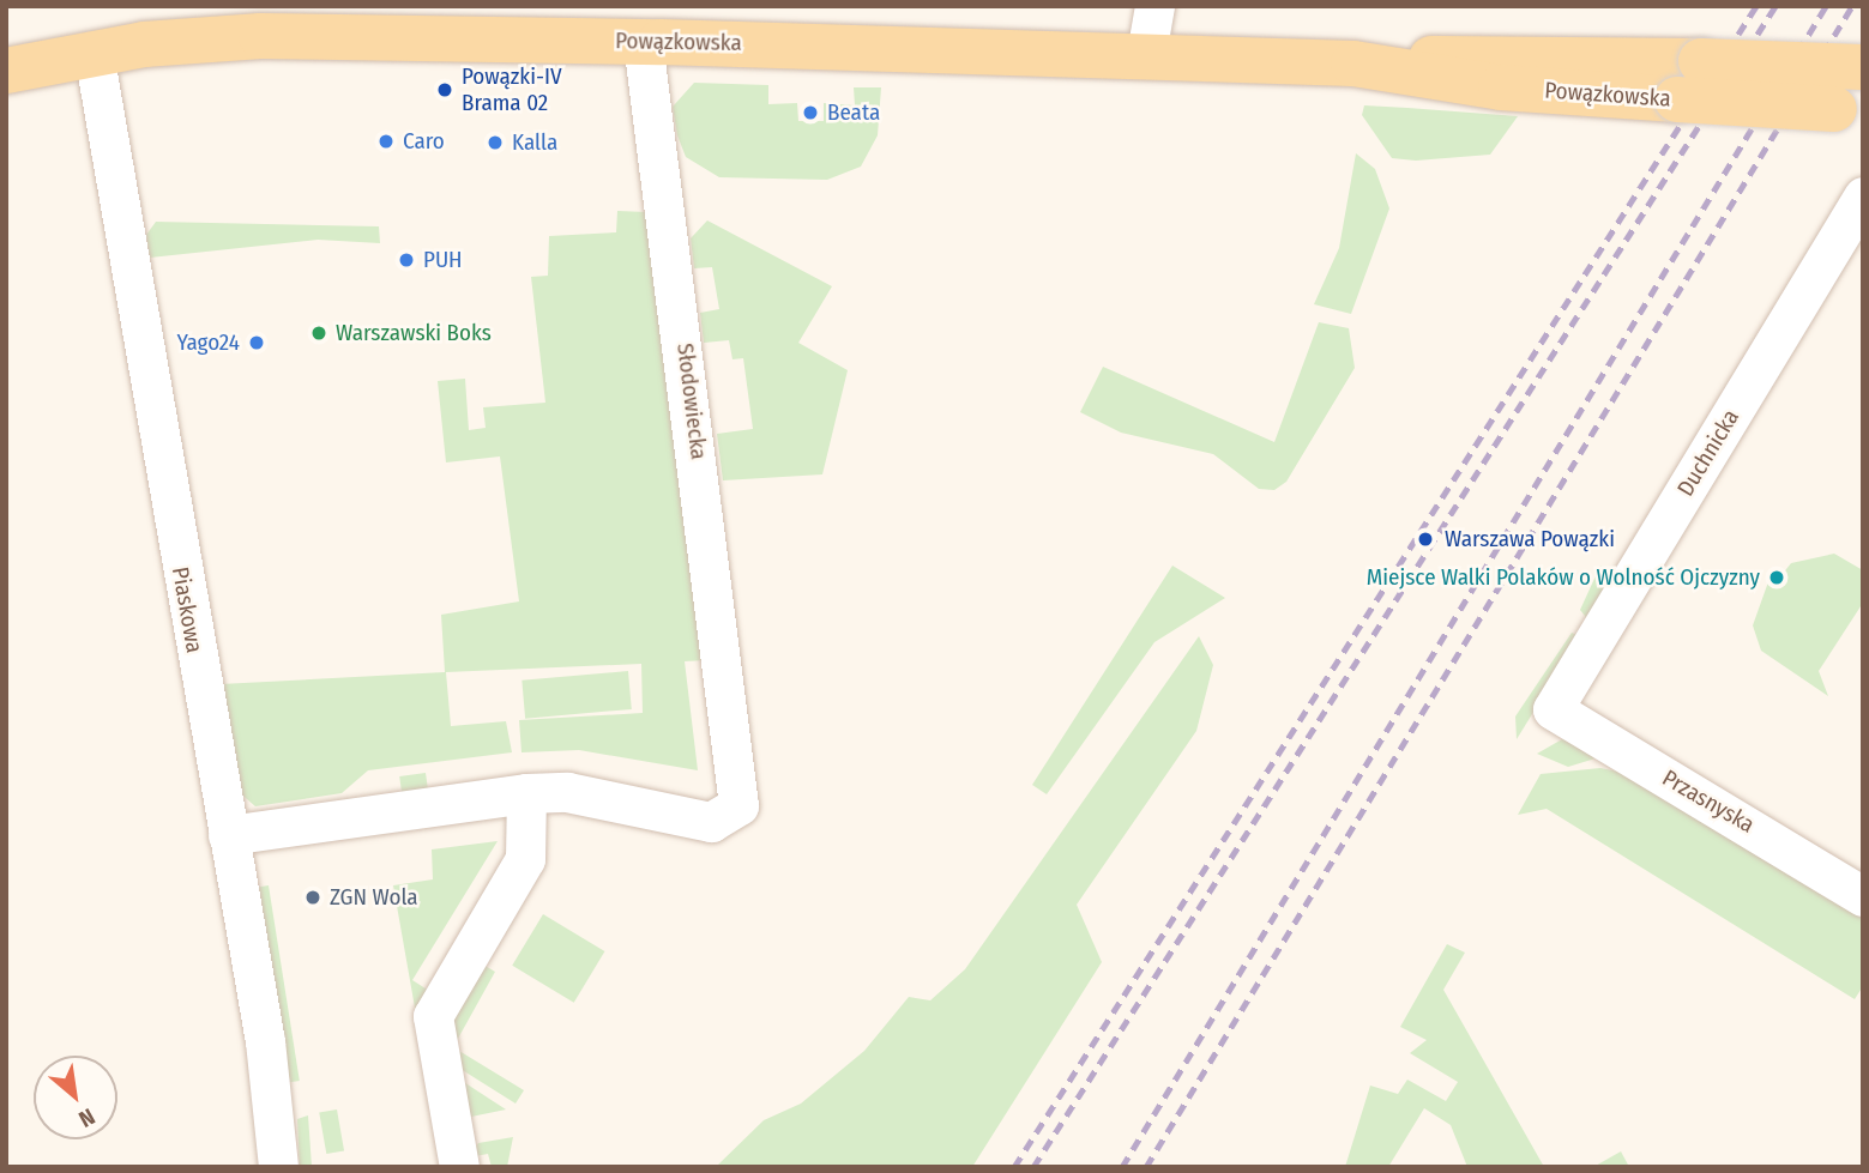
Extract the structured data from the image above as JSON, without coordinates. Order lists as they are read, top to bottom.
{
  "streets": {
    "main road": ["Powązkowska"],
    "street": [
      "Słodowiecka",
      "Duchnicka",
      "Piaskowa",
      "Przasnyska"
    ]
  },
  "crossings": [
    ["Powązkowska", "Słodowiecka"],
    ["Powązkowska", "Piaskowa"],
    ["Duchnicka", "Przasnyska"]
  ],
  "places": [
    "Powązki-IV Brama 02",
    "Beata",
    "Caro",
    "Kalla",
    "PUH",
    "Warszawski Boks",
    "Yago24",
    "Warszawa Powązki",
    "Miejsce Walki Polaków o Wolność Ojczyzny",
    "ZGN Wola"
  ],
  "north": "bottom right"
}
